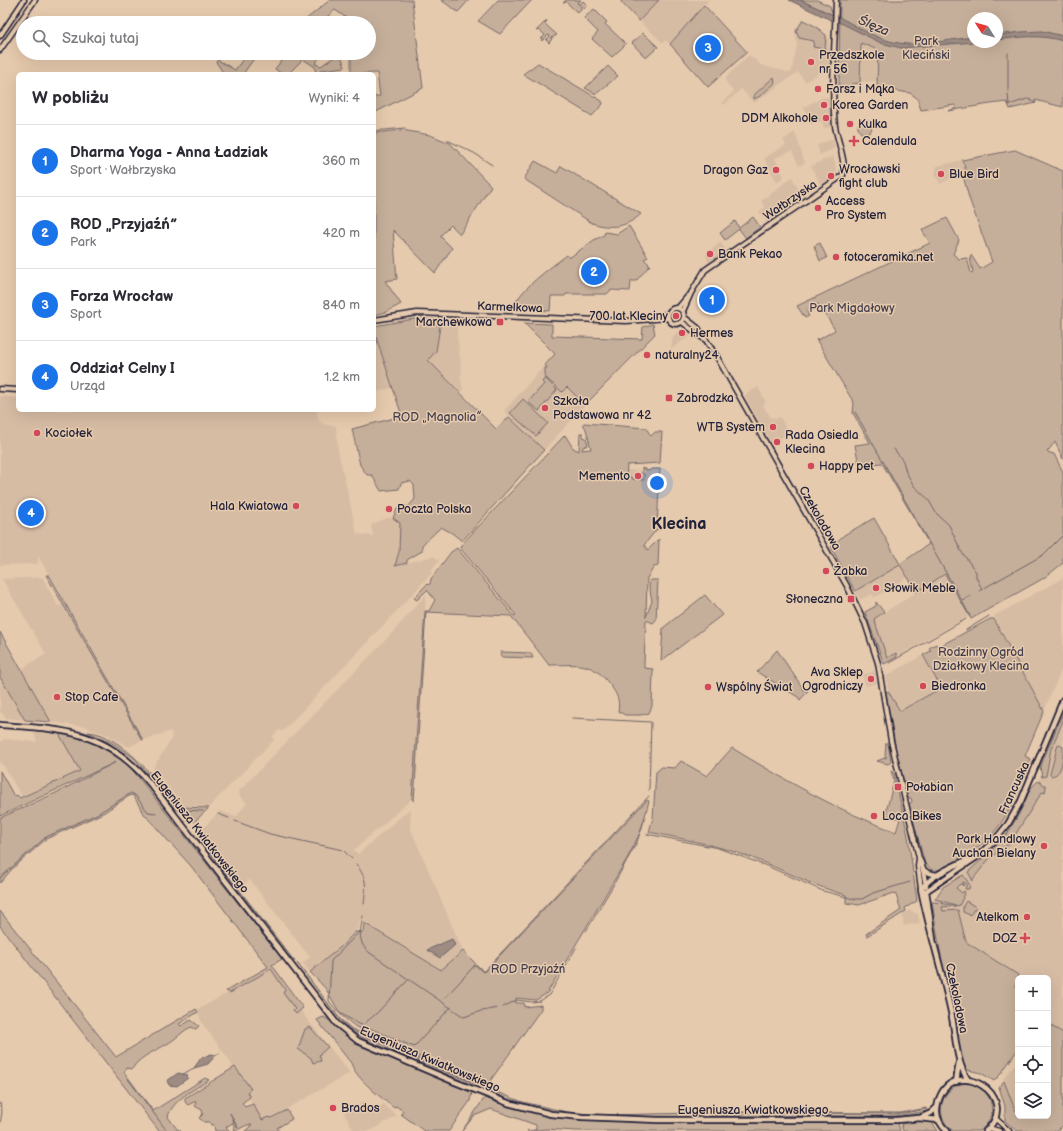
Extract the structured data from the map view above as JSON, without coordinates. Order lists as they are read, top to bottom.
{
  "streets": {
    "main road": ["Czekoladowa", "Francuska", "Eugeniusza Kwiatkowskiego"],
    "street": ["Wałbrzyska", "Karmelkowa"]
  },
  "crossings": [
    ["Wałbrzyska", "Karmelkowa"],
    ["Wałbrzyska", "Czekoladowa"],
    ["Karmelkowa", "Czekoladowa"]
  ],
  "districts": ["Klecina"],
  "water": ["Ślęza"],
  "parks": [
    "Park Kleciński",
    "Park Migdałowy",
    "ROD „Magnolia”",
    "Rodzinny Ogród Działkowy Klecina",
    "ROD Przyjaźń"
  ],
  "places": {
    "other": [
      "Przedszkole nr 56",
      "Farsz i Mąka",
      "Korea Garden",
      "DDM Alkohole",
      "Kulka",
      "Dragon Gaz",
      "Blue Bird",
      "Wrocławski fight club",
      "Access Pro System",
      "Bank Pekao",
      "fotoceramika.net",
      "700 lat Kleciny",
      "Hermes",
      "naturalny24",
      "Szkoła Podstawowa nr 42",
      "WTB System",
      "Kociołek",
      "Rada Osiedla Klecina",
      "Happy pet",
      "Memento",
      "Hala Kwiatowa",
      "Poczta Polska",
      "Żabka",
      "Słowik Meble",
      "Ava Sklep Ogrodniczy",
      "Biedronka",
      "Wspólny Świat",
      "Stop Cafe",
      "Loca Bikes",
      "Park Handlowy Auchan Bielany",
      "Atelkom",
      "Brados"
    ],
    "health": ["Calendula", "DOZ"],
    "transit": [
      "Marchewkowa",
      "Zabrodzka",
      "Słoneczna",
      "Połabian"
    ]
  },
  "north": "top left",
  "page": {
    "search": "Szukaj tutaj",
    "pins": [
      "3",
      "2",
      "1",
      "4"
    ],
    "heading": ["W pobliżu", "Wyniki: 4"],
    "list": [
      {
        "mark": "1",
        "name": "Dharma Yoga - Anna Ładziak",
        "note": "Sport · Wałbrzyska",
        "value": "360 m"
      },
      {
        "mark": "2",
        "name": "ROD „Przyjaźń”",
        "note": "Park",
        "value": "420 m"
      },
      {
        "mark": "3",
        "name": "Forza Wrocław",
        "note": "Sport",
        "value": "840 m"
      },
      {
        "mark": "4",
        "name": "Oddział Celny I",
        "note": "Urząd",
        "value": "1.2 km"
      }
    ],
    "map_buttons": ["+", "−"]
  }
}
